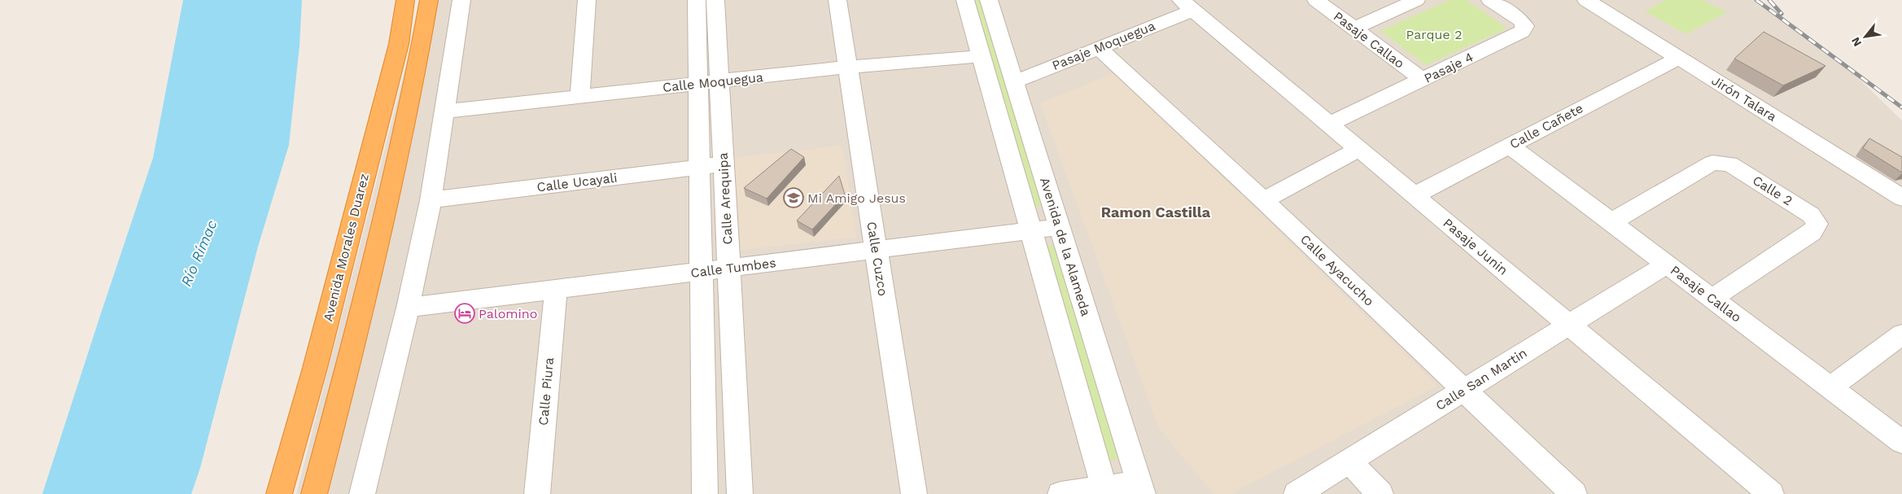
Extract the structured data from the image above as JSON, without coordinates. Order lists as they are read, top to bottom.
{
  "streets": {
    "highway": ["Avenida Morales Duarez"],
    "street": [
      "Pasaje Callao",
      "Pasaje Moquegua",
      "Pasaje 4",
      "Calle Moquegua",
      "Jirón Talara",
      "Calle Cañete",
      "Calle Ucayali",
      "Calle 2",
      "Calle Arequipa",
      "Avenida de la Alameda",
      "Pasaje Junin",
      "Calle Cuzco",
      "Calle Tumbes",
      "Calle Ayacucho",
      "Calle San Martin",
      "Calle Piura"
    ]
  },
  "crossings": [
    ["Pasaje Callao", "Pasaje 4"],
    ["Pasaje Callao", "Calle Cañete"],
    ["Pasaje Callao", "Calle 2"],
    ["Pasaje Callao", "Calle San Martin"],
    ["Pasaje Moquegua", "Avenida de la Alameda"],
    ["Pasaje Moquegua", "Pasaje Junin"],
    ["Pasaje Moquegua", "Calle Ayacucho"],
    ["Pasaje 4", "Pasaje Junin"],
    ["Calle Moquegua", "Calle Arequipa"],
    ["Calle Moquegua", "Avenida de la Alameda"],
    ["Calle Moquegua", "Calle Cuzco"],
    ["Jirón Talara", "Calle Cañete"],
    ["Calle Cañete", "Pasaje Junin"],
    ["Calle Ucayali", "Calle Arequipa"],
    ["Calle Arequipa", "Calle Tumbes"],
    ["Avenida de la Alameda", "Calle Tumbes"],
    ["Pasaje Junin", "Calle San Martin"],
    ["Calle Cuzco", "Calle Tumbes"],
    ["Calle Tumbes", "Calle Piura"],
    ["Calle Ayacucho", "Calle San Martin"]
  ],
  "districts": ["Ramon Castilla"],
  "water": ["Río Rímac"],
  "parks": ["Parque 2"],
  "places": {
    "school or university": ["Mi Amigo Jesus"],
    "hotel": ["Palomino"]
  },
  "north": "bottom left"
}
